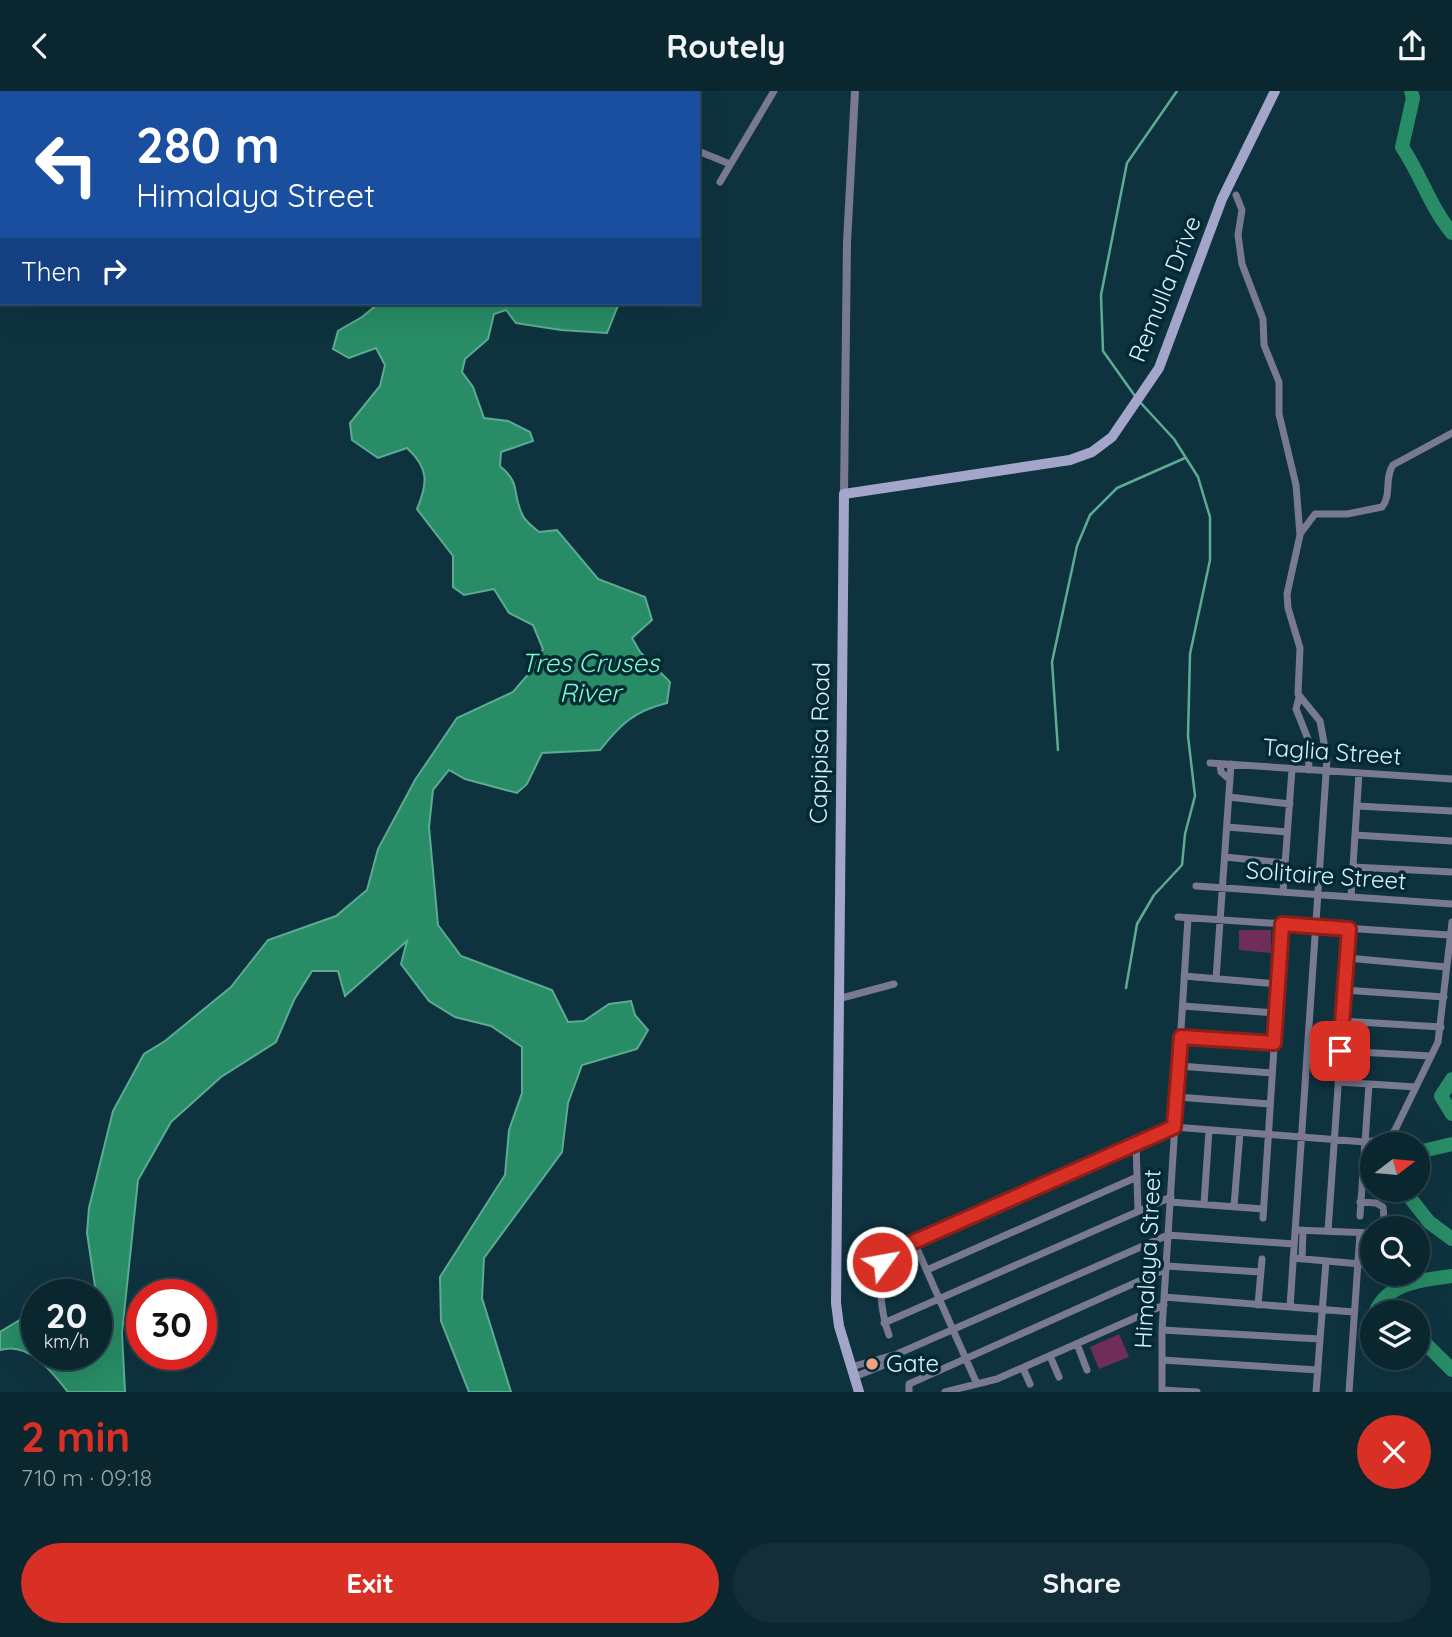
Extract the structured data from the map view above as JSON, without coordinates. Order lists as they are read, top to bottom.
{
  "streets": {
    "main road": ["Remulla Drive", "Capipisa Road"],
    "street": ["Taglia Street", "Solitaire Street", "Himalaya Street"]
  },
  "crossings": [
    ["Remulla Drive", "Capipisa Road"]
  ],
  "water": ["Tres Cruses River"],
  "places": ["Gate"],
  "north": "right",
  "page": {
    "header": "Routely",
    "turn": ["280 m", "Himalaya Street"],
    "then": "Then",
    "speed": "20 km/h",
    "limit": "30",
    "heading": ["2 min", "710 m · 09:18"],
    "buttons": ["Exit", "Share"]
  }
}
